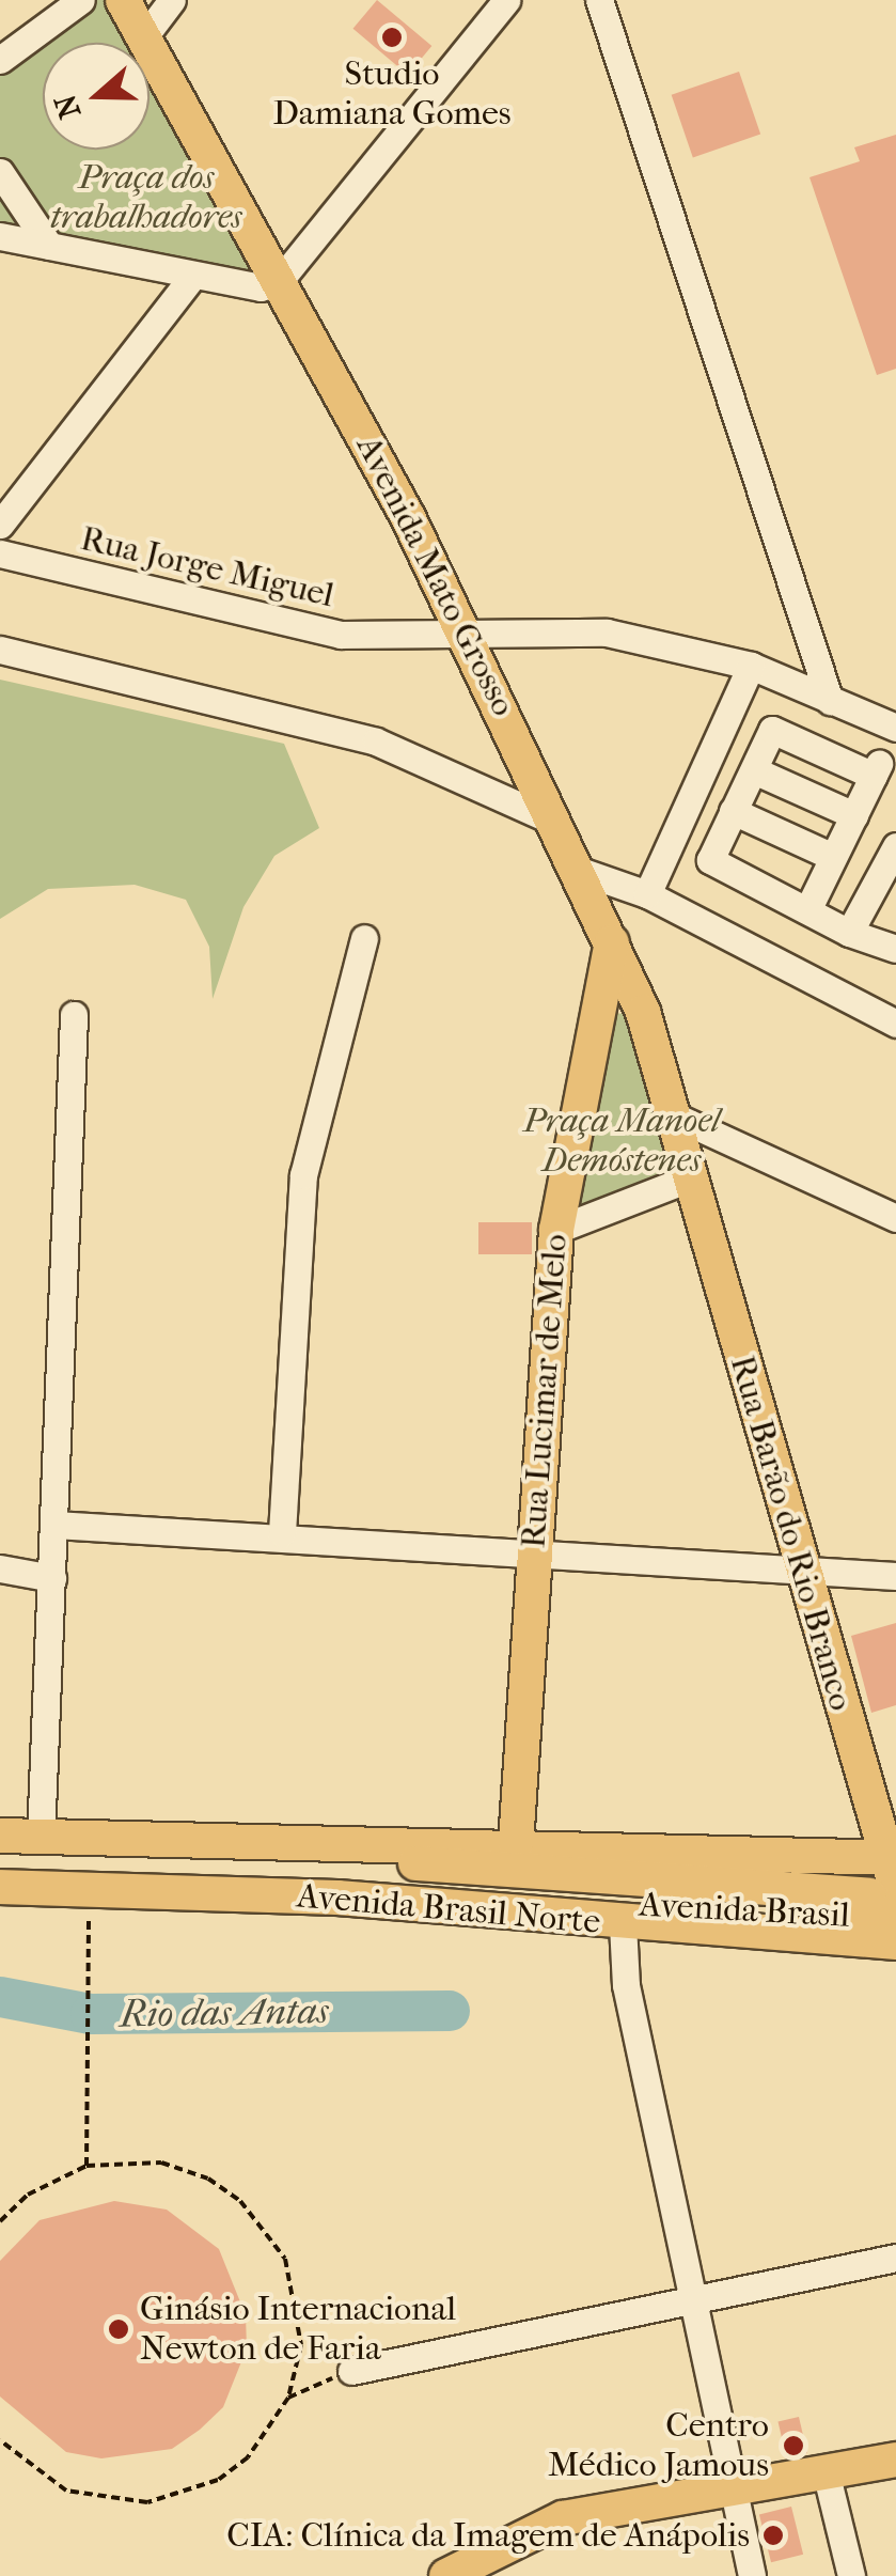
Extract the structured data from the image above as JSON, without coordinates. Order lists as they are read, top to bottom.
{
  "streets": {
    "main road": [
      "Avenida Mato Grosso",
      "Rua Lucimar de Melo",
      "Rua Barão do Rio Branco",
      "Avenida Brasil Norte",
      "Avenida Brasil"
    ],
    "street": ["Rua Jorge Miguel"]
  },
  "crossings": [
    ["Rua Jorge Miguel", "Avenida Mato Grosso"],
    ["Avenida Mato Grosso", "Rua Lucimar de Melo"],
    ["Avenida Mato Grosso", "Rua Barão do Rio Branco"],
    ["Rua Lucimar de Melo", "Avenida Brasil Norte"],
    ["Rua Barão do Rio Branco", "Avenida Brasil Norte"],
    ["Rua Barão do Rio Branco", "Avenida Brasil"],
    ["Avenida Brasil Norte", "Avenida Brasil"]
  ],
  "water": ["Rio das Antas"],
  "parks": ["Praça dos trabalhadores", "Praça Manoel Demóstenes"],
  "places": [
    "Studio Damiana Gomes",
    "Ginásio Internacional Newton de Faria",
    "Centro Médico Jamous",
    "CIA: Clínica da Imagem de Anápolis"
  ],
  "north": "left"
}
